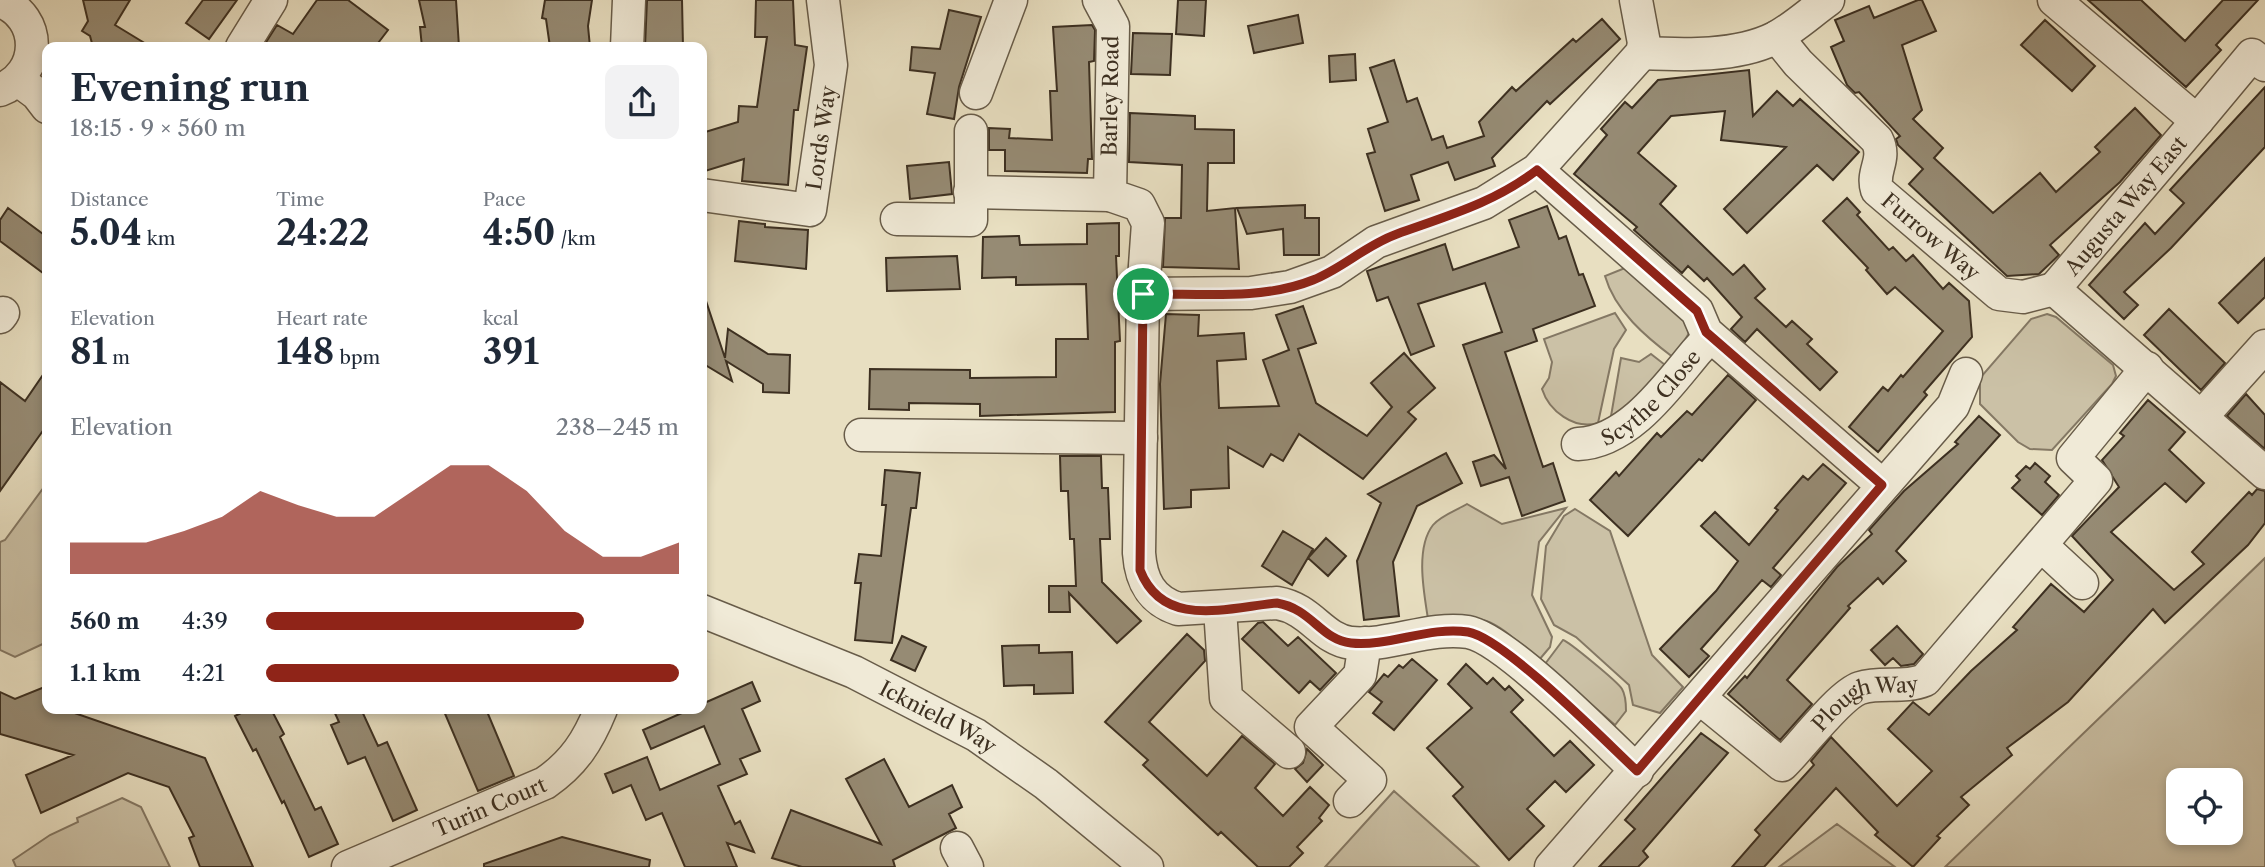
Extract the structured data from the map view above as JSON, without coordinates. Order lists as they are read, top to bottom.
{
  "streets": {
    "street": [
      "Barley Road",
      "Lords Way",
      "Augusta Way East",
      "Furrow Way",
      "Scythe Close",
      "Plough Way",
      "Icknield Way",
      "Turin Court"
    ]
  },
  "crossings": [
    ["Augusta Way East", "Furrow Way"]
  ],
  "page": {
    "heading": ["Evening run", "18:15 · 9 × 560 m"],
    "stats": [
      ["Distance", "5.04 km"],
      ["Time", "24:22"],
      ["Pace", "4:50 /km"],
      ["Elevation", "81 m"],
      ["Heart rate", "148 bpm"],
      ["kcal", "391"]
    ],
    "chart": ["Elevation", "238–245 m"],
    "list": [
      {
        "name": "560 m",
        "note": "4:39"
      },
      {
        "name": "1.1 km",
        "note": "4:21"
      }
    ]
  }
}
